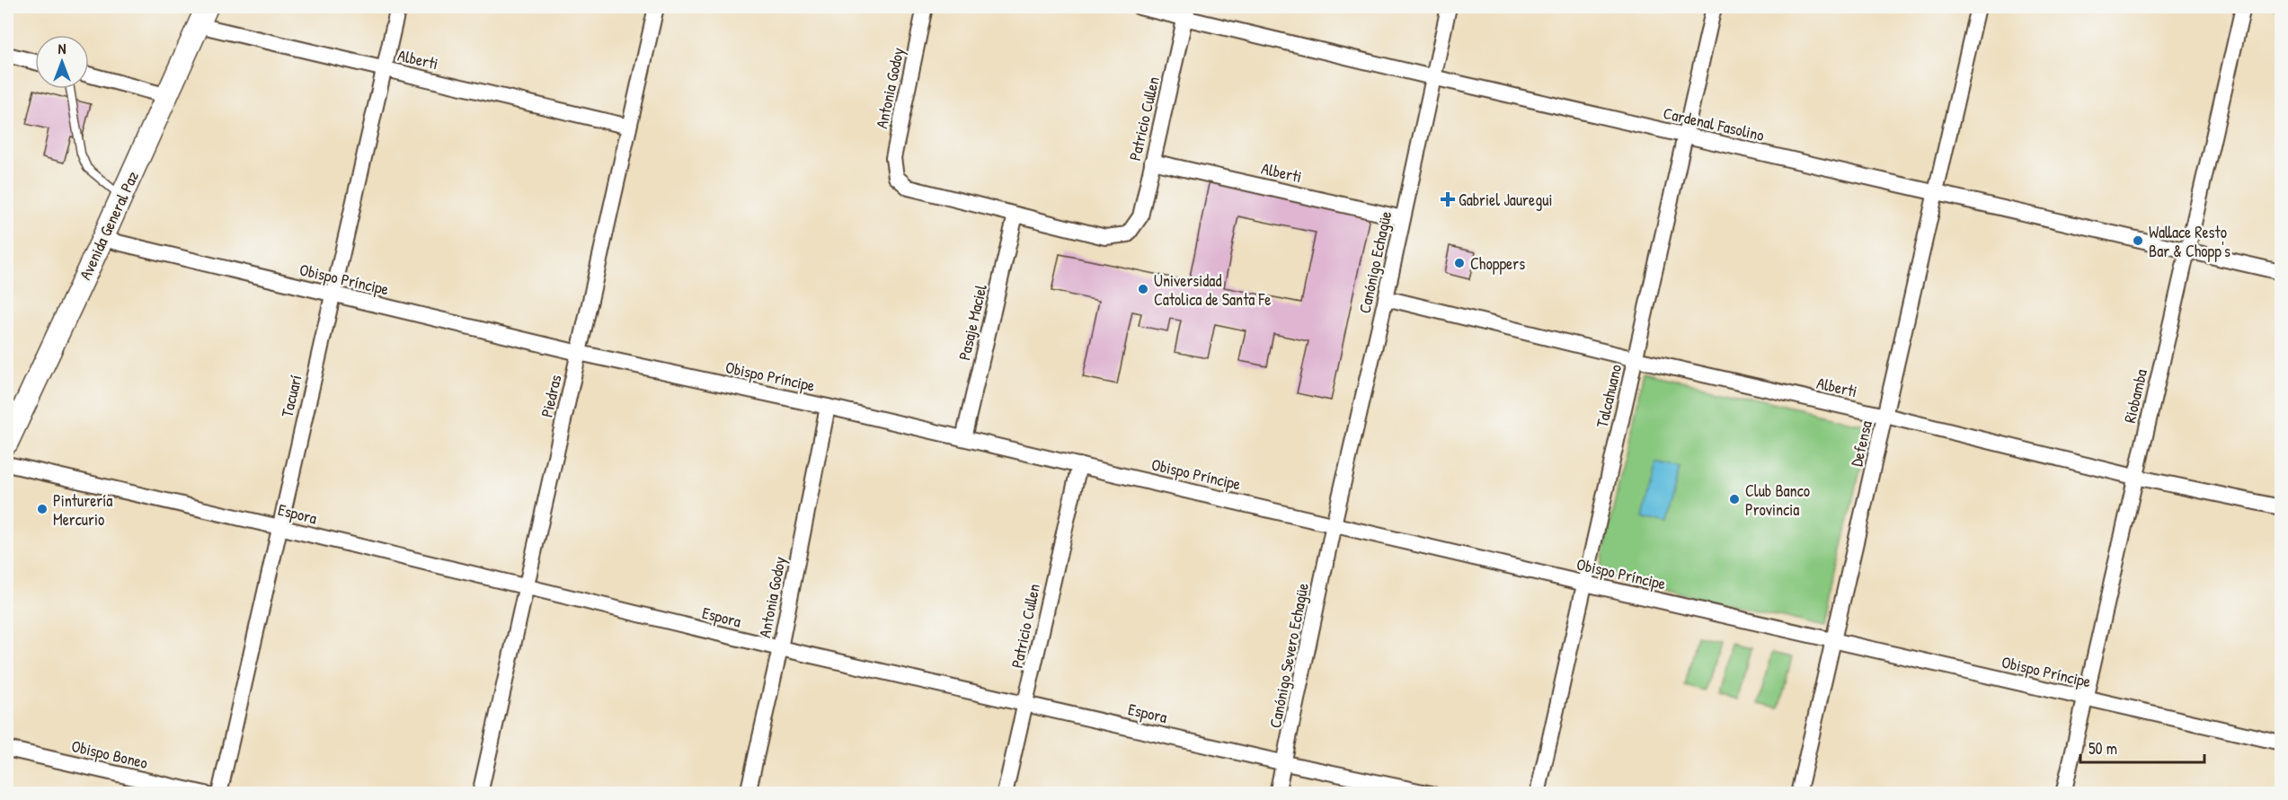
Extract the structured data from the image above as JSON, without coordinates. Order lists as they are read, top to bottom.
{
  "streets": {
    "main road": ["Avenida General Paz"],
    "street": [
      "Alberti",
      "Antonia Godoy",
      "Patricio Cullen",
      "Cardenal Fasolino",
      "Canónigo Echagüe",
      "Obispo Príncipe",
      "Pasaje Maciel",
      "Tacuarí",
      "Piedras",
      "Talcahuano",
      "Riobamba",
      "Defensa",
      "Espora",
      "Canónigo Severo Echagüe",
      "Obispo Boneo"
    ]
  },
  "crossings": [
    ["Alberti", "Patricio Cullen"],
    ["Alberti", "Avenida General Paz"],
    ["Alberti", "Canónigo Echagüe"],
    ["Alberti", "Tacuarí"],
    ["Alberti", "Piedras"],
    ["Alberti", "Talcahuano"],
    ["Alberti", "Riobamba"],
    ["Alberti", "Defensa"],
    ["Antonia Godoy", "Patricio Cullen"],
    ["Antonia Godoy", "Obispo Príncipe"],
    ["Antonia Godoy", "Pasaje Maciel"],
    ["Antonia Godoy", "Espora"],
    ["Patricio Cullen", "Cardenal Fasolino"],
    ["Patricio Cullen", "Obispo Príncipe"],
    ["Patricio Cullen", "Pasaje Maciel"],
    ["Patricio Cullen", "Espora"],
    ["Cardenal Fasolino", "Canónigo Echagüe"],
    ["Cardenal Fasolino", "Talcahuano"],
    ["Cardenal Fasolino", "Riobamba"],
    ["Cardenal Fasolino", "Defensa"],
    ["Avenida General Paz", "Obispo Príncipe"],
    ["Canónigo Echagüe", "Obispo Príncipe"],
    ["Canónigo Echagüe", "Canónigo Severo Echagüe"],
    ["Obispo Príncipe", "Pasaje Maciel"],
    ["Obispo Príncipe", "Tacuarí"],
    ["Obispo Príncipe", "Piedras"],
    ["Obispo Príncipe", "Talcahuano"],
    ["Obispo Príncipe", "Riobamba"],
    ["Obispo Príncipe", "Defensa"],
    ["Obispo Príncipe", "Canónigo Severo Echagüe"],
    ["Tacuarí", "Espora"],
    ["Piedras", "Espora"],
    ["Espora", "Canónigo Severo Echagüe"]
  ],
  "places": {
    "health": ["Gabriel Jauregui"],
    "other": [
      "Wallace Resto Bar & Chopp's",
      "Choppers",
      "Universidad Catolica de Santa Fe",
      "Club Banco Provincia",
      "Pinturería Mercurio"
    ]
  },
  "scale_bar": "50 m",
  "north": "top"
}
